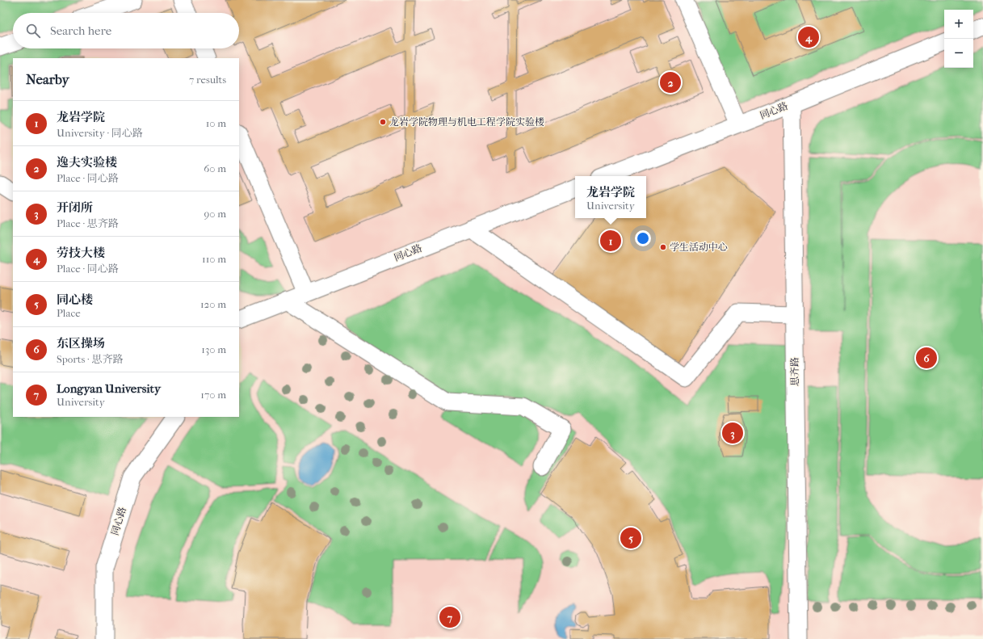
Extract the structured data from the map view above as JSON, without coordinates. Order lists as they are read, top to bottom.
{
  "streets": {
    "street": ["同心路", "思齐路"]
  },
  "crossings": [
    ["同心路", "思齐路"]
  ],
  "places": ["龙岩学院物理与机电工程学院实验楼", "学生活动中心"],
  "page": {
    "map_buttons": ["+", "−"],
    "search": "Search here",
    "pins": [
      "4",
      "2",
      "1",
      "6",
      "3",
      "5",
      "7"
    ],
    "heading": ["Nearby", "7 results"],
    "list": [
      {
        "mark": "1",
        "name": "龙岩学院",
        "note": "University · 同心路",
        "value": "10 m"
      },
      {
        "mark": "2",
        "name": "逸夫实验楼",
        "note": "Place · 同心路",
        "value": "60 m"
      },
      {
        "mark": "3",
        "name": "开闭所",
        "note": "Place · 思齐路",
        "value": "90 m"
      },
      {
        "mark": "4",
        "name": "劳技大楼",
        "note": "Place · 同心路",
        "value": "110 m"
      },
      {
        "mark": "5",
        "name": "同心楼",
        "note": "Place",
        "value": "120 m"
      },
      {
        "mark": "6",
        "name": "东区操场",
        "note": "Sports · 思齐路",
        "value": "130 m"
      },
      {
        "mark": "7",
        "name": "Longyan University",
        "note": "University",
        "value": "170 m"
      }
    ],
    "popup": ["龙岩学院", "University"]
  }
}
